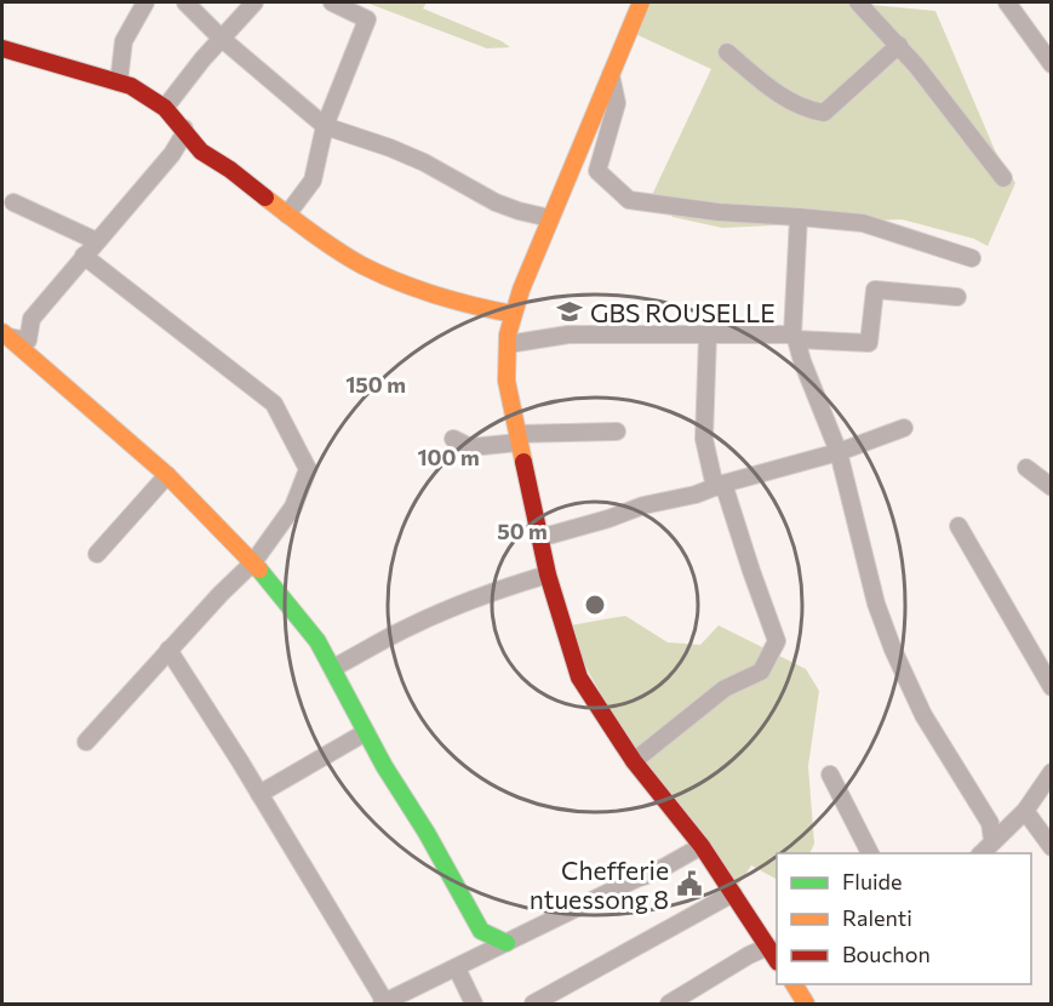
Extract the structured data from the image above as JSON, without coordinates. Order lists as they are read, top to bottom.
{
  "places": {
    "school or university": ["GBS ROUSELLE"],
    "public building": ["Chefferie ntuessong 8"]
  },
  "legend": ["Fluide", "Ralenti", "Bouchon"],
  "rings": ["150 m", "100 m", "50 m"]
}
